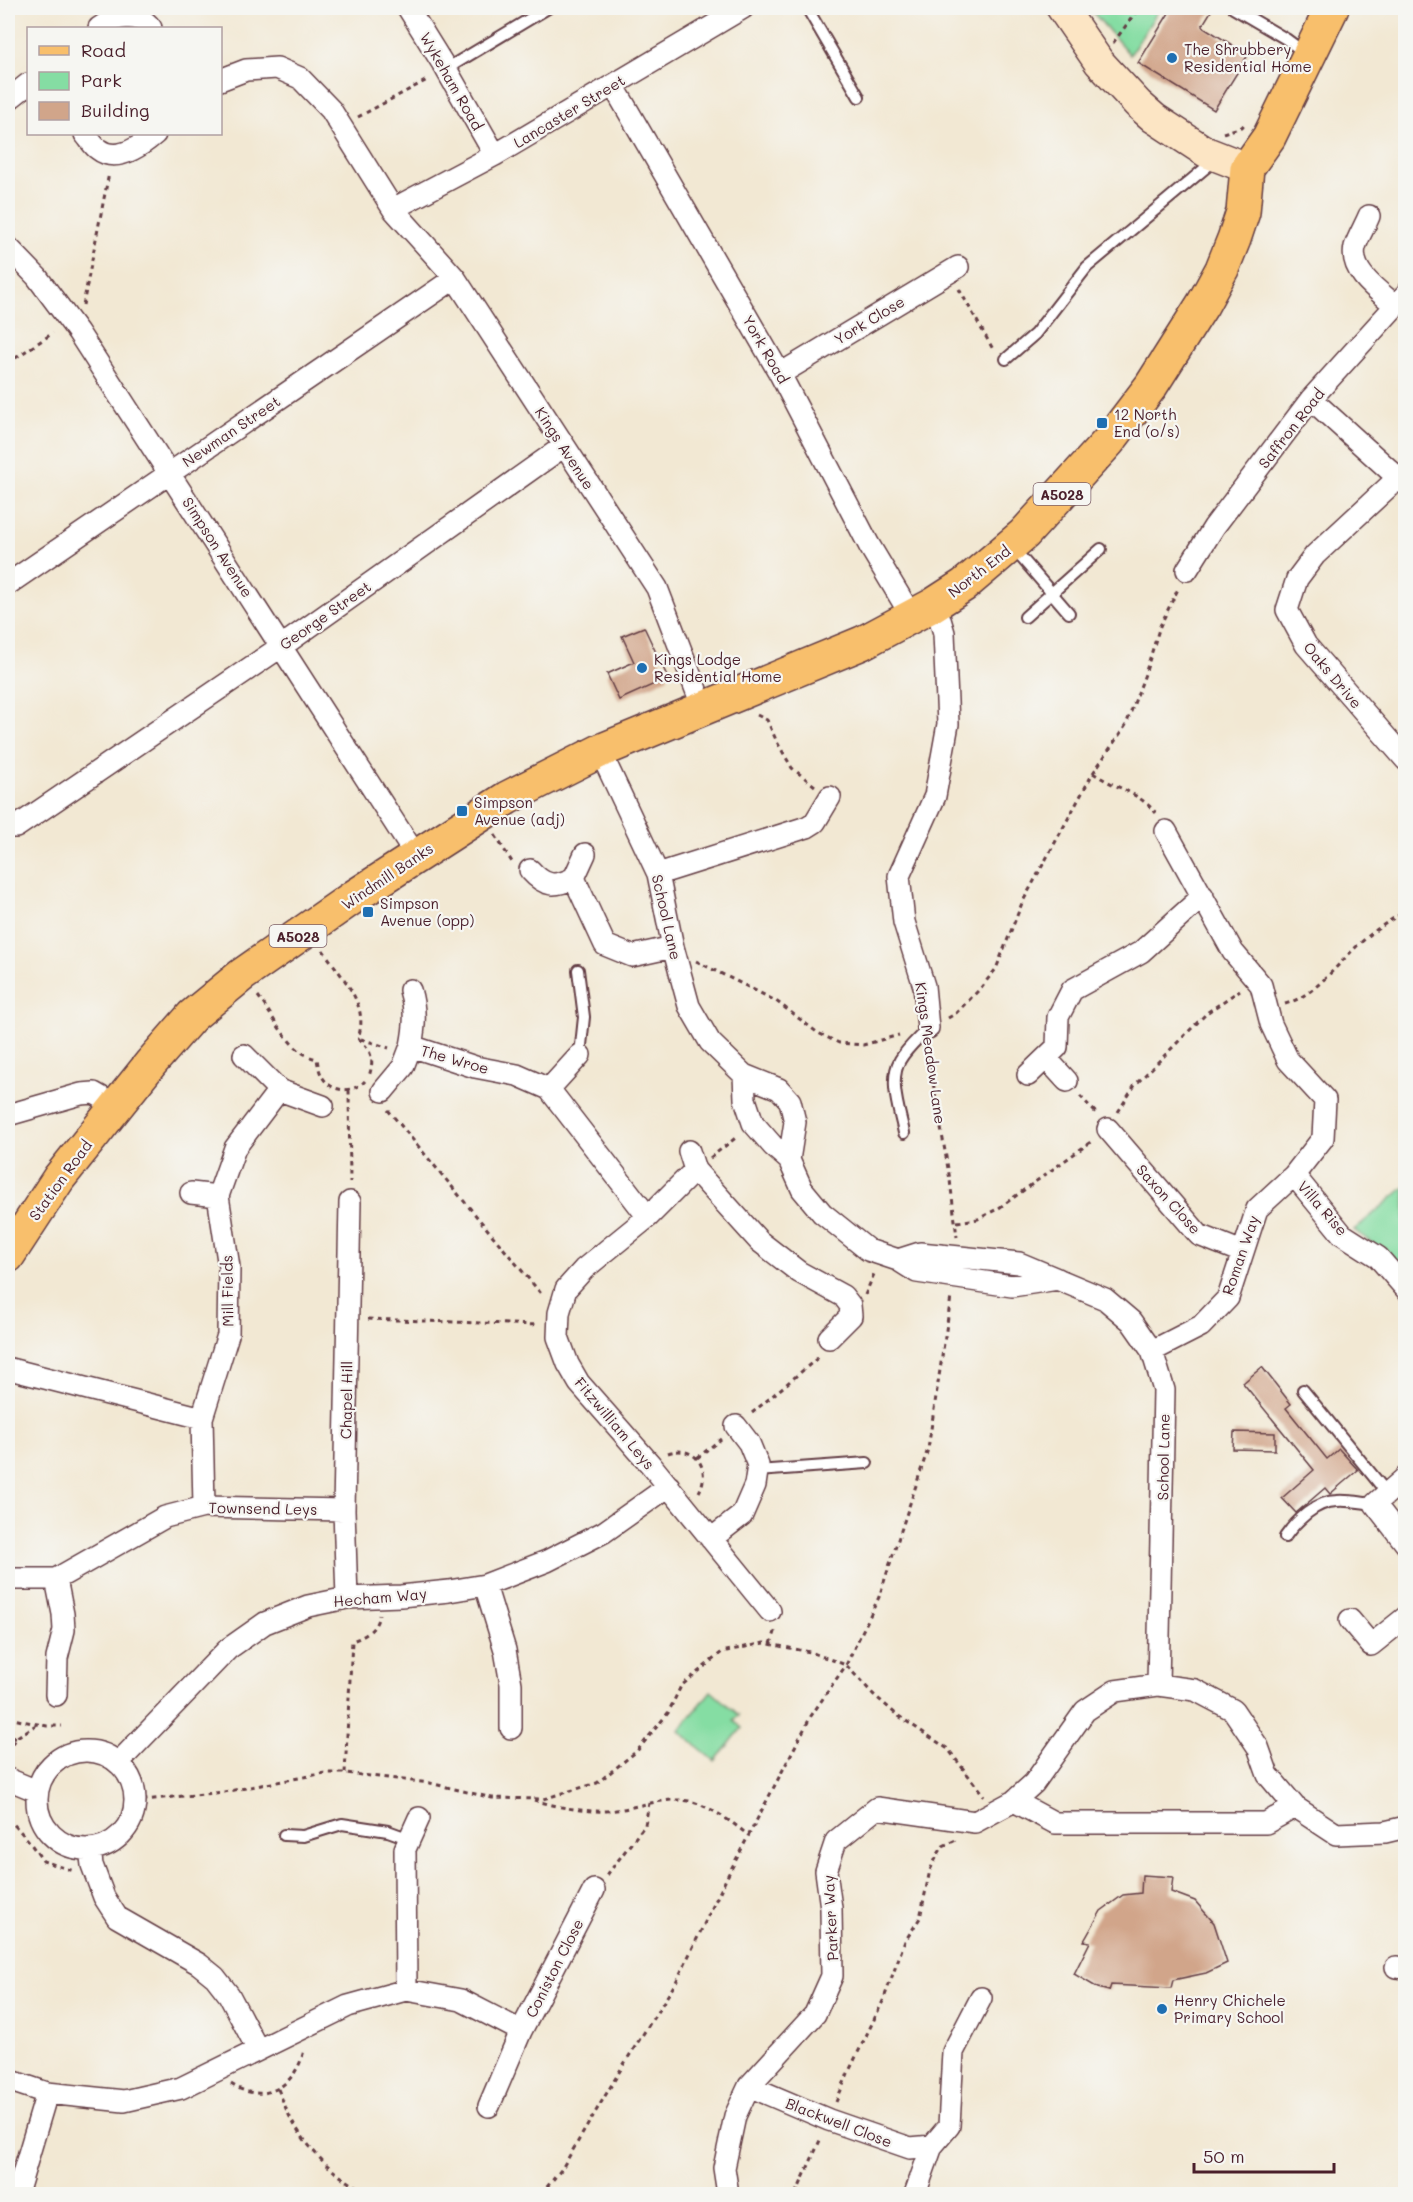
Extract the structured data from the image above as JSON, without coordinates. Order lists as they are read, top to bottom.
{
  "streets": {
    "main road": [
      "A5028",
      "North End",
      "Windmill Banks",
      "Station Road"
    ],
    "street": [
      "Wykeham Road",
      "Lancaster Street",
      "York Close",
      "York Road",
      "Saffron Road",
      "Newman Street",
      "Kings Avenue",
      "Simpson Avenue",
      "George Street",
      "Oaks Drive",
      "School Lane",
      "Kings Meadow Lane",
      "The Wroe",
      "Saxon Close",
      "Villa Rise",
      "Roman Way",
      "Mill Fields",
      "Chapel Hill",
      "Fitzwilliam Leys",
      "Townsend Leys",
      "Hecham Way",
      "Parker Way",
      "Coniston Close",
      "Blackwell Close"
    ]
  },
  "crossings": [
    ["Wykeham Road", "Lancaster Street"],
    ["Lancaster Street", "York Road"],
    ["Lancaster Street", "Kings Avenue"],
    ["York Close", "York Road"],
    ["York Road", "North End"],
    ["York Road", "Kings Meadow Lane"],
    ["Saffron Road", "Oaks Drive"],
    ["Newman Street", "Kings Avenue"],
    ["Newman Street", "Simpson Avenue"],
    ["Kings Avenue", "North End"],
    ["Kings Avenue", "George Street"],
    ["Kings Avenue", "Windmill Banks"],
    ["Simpson Avenue", "George Street"],
    ["Simpson Avenue", "Windmill Banks"],
    ["North End", "Windmill Banks"],
    ["North End", "Kings Meadow Lane"],
    ["Windmill Banks", "School Lane"],
    ["Windmill Banks", "Station Road"],
    ["School Lane", "Roman Way"],
    ["The Wroe", "Fitzwilliam Leys"],
    ["Saxon Close", "Roman Way"],
    ["Villa Rise", "Roman Way"],
    ["Mill Fields", "Townsend Leys"],
    ["Chapel Hill", "Townsend Leys"],
    ["Chapel Hill", "Hecham Way"],
    ["Fitzwilliam Leys", "Hecham Way"],
    ["Parker Way", "Blackwell Close"]
  ],
  "places": {
    "other": ["The Shrubbery Residential Home", "Kings Lodge Residential Home", "Henry Chichele Primary School"],
    "transit": ["12 North End (o/s)", "Simpson Avenue (adj)", "Simpson Avenue (opp)"]
  },
  "legend": ["Road", "Park", "Building"],
  "scale_bar": "50 m"
}
